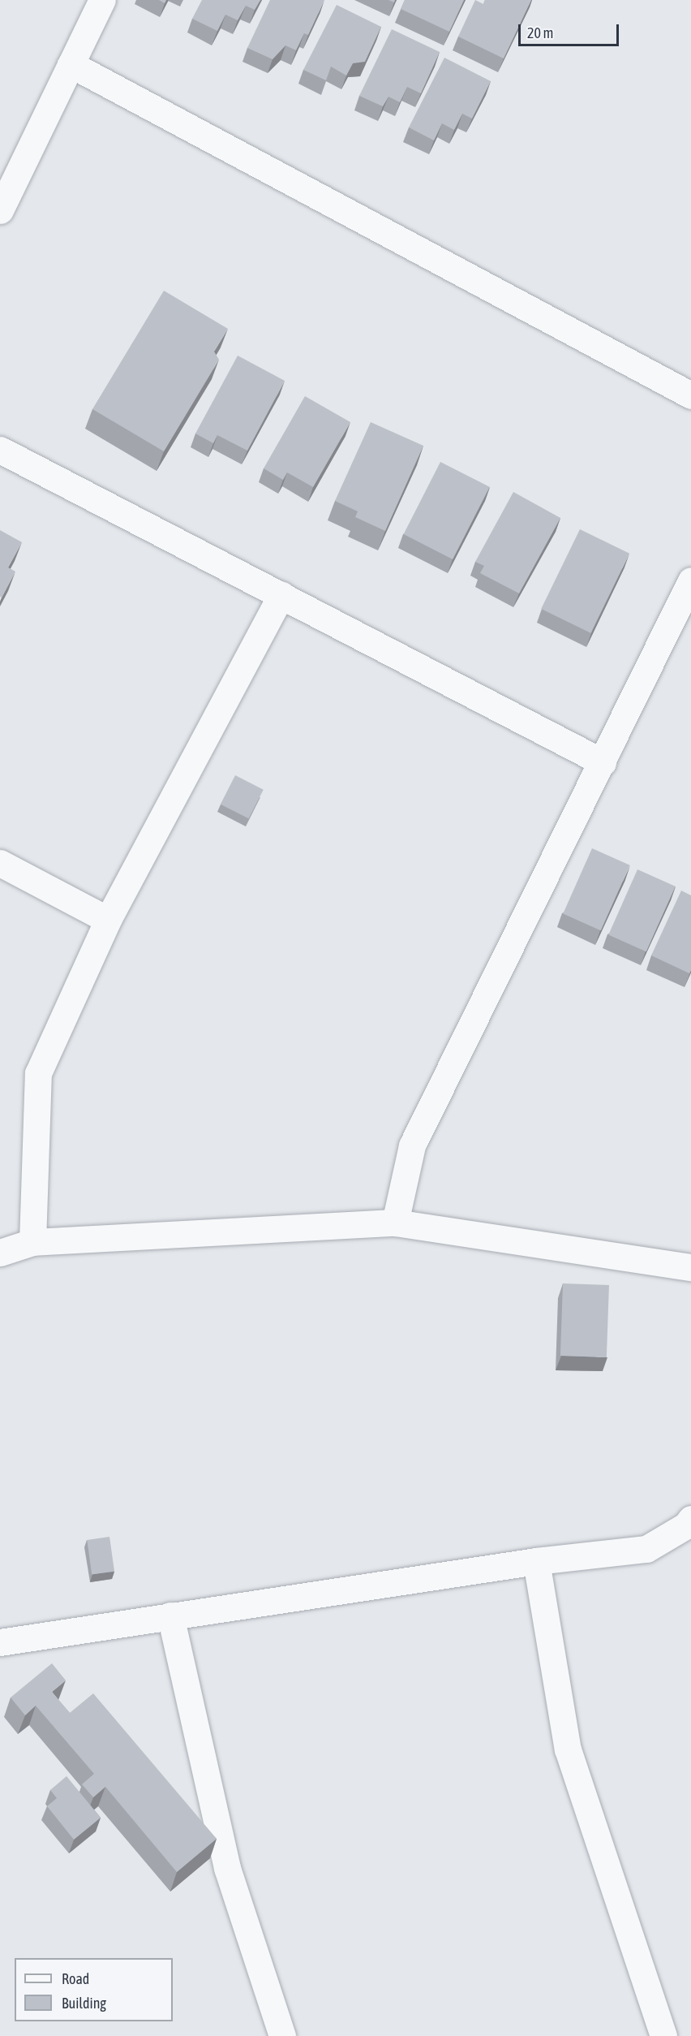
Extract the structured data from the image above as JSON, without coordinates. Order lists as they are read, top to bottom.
{
  "legend": ["Road", "Building"],
  "scale_bar": "20 m"
}
